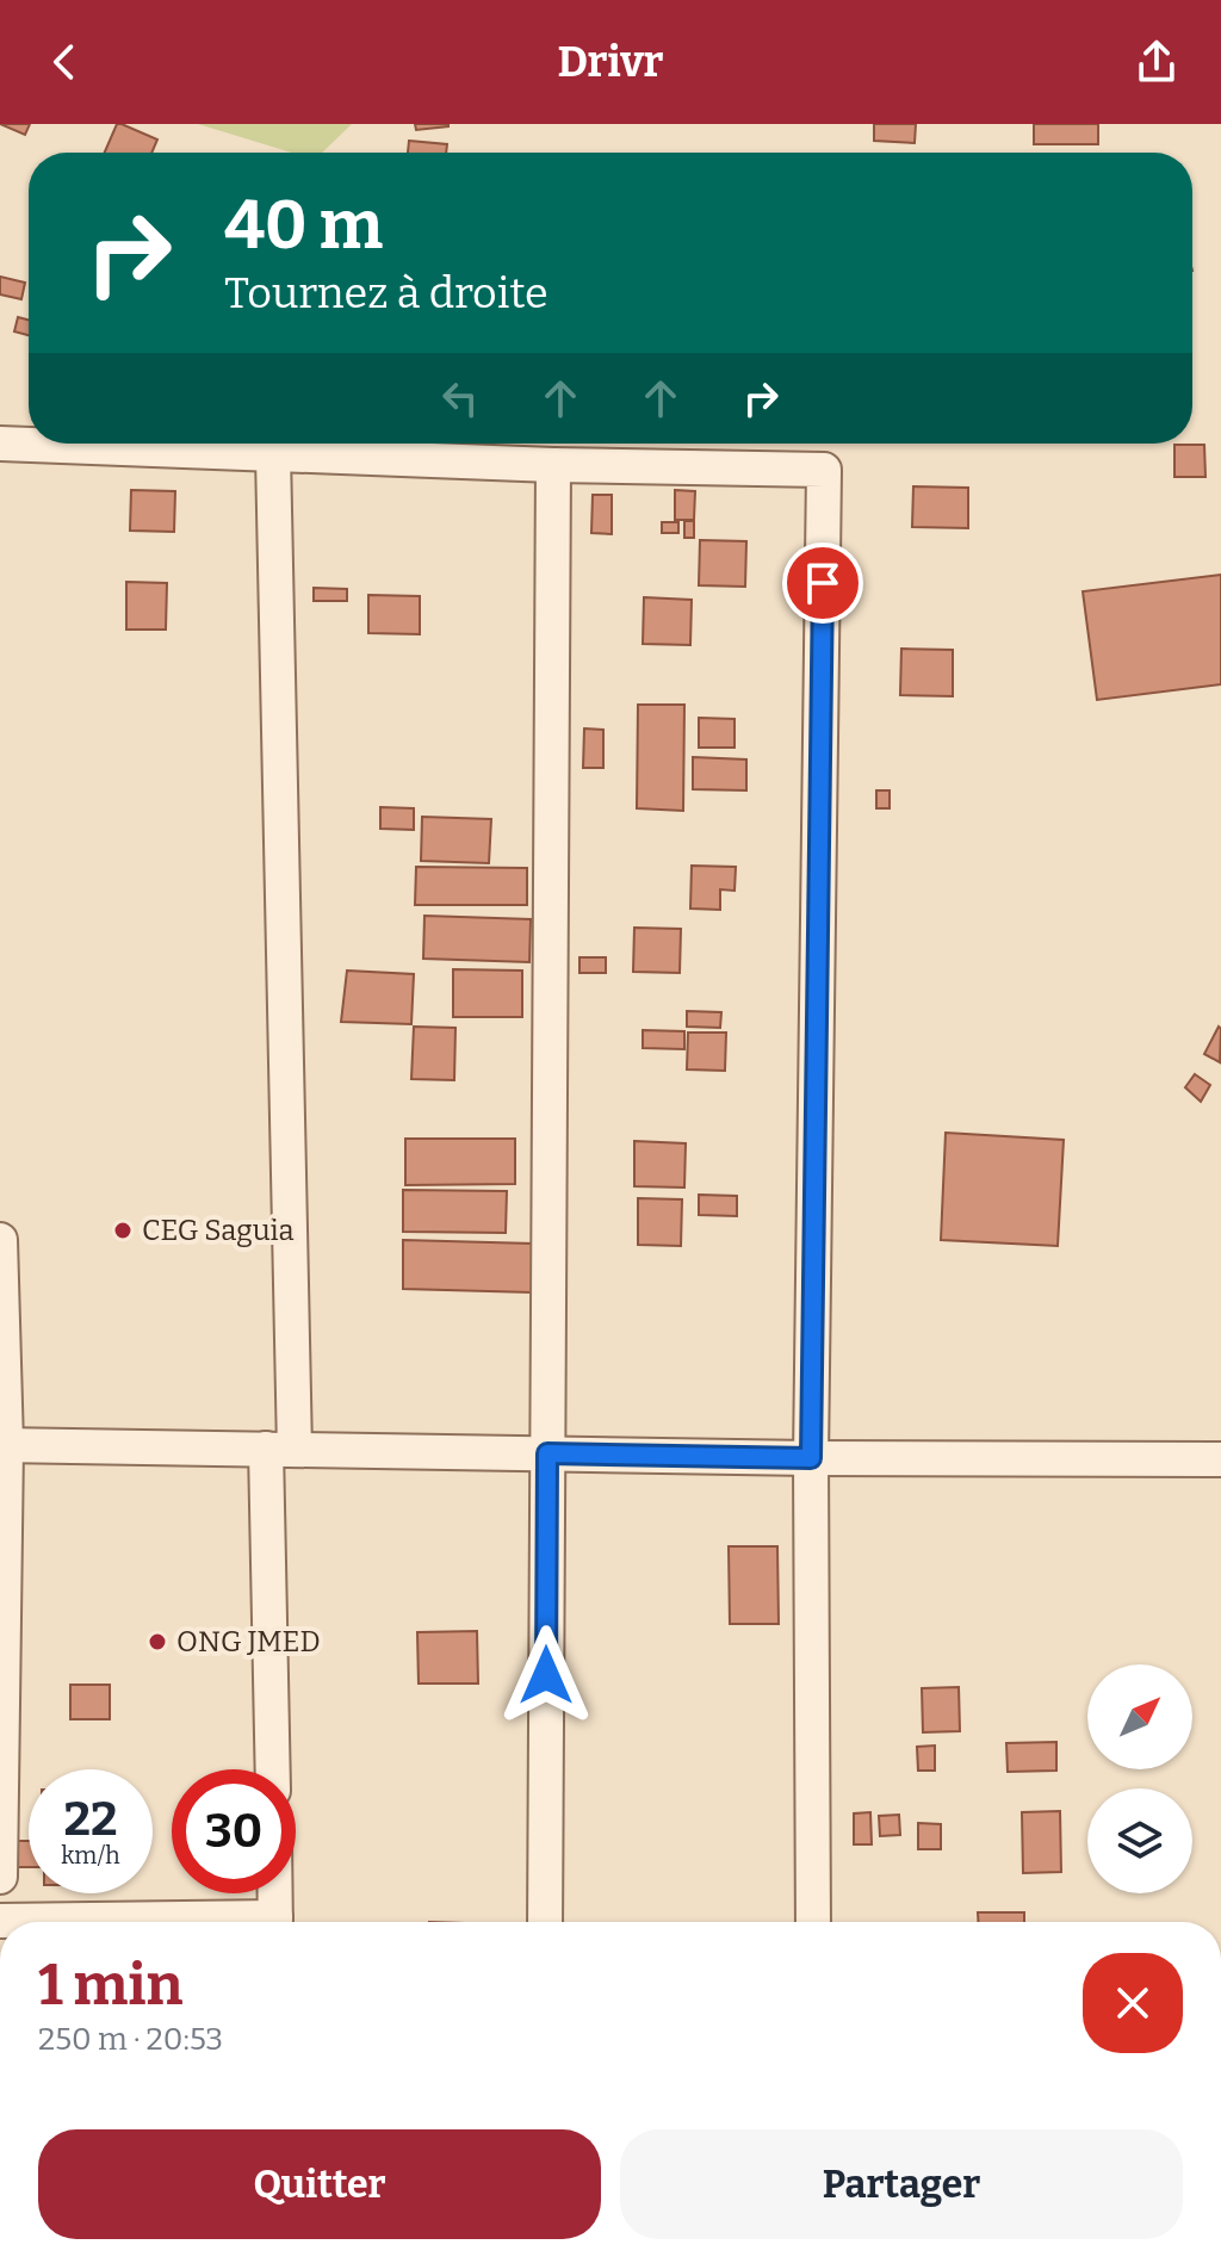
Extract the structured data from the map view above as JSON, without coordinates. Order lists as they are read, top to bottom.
{
  "places": ["CEG Saguia", "ONG JMED"],
  "north": "top right",
  "page": {
    "header": "Drivr",
    "turn": ["40 m", "Tournez à droite"],
    "speed": "22 km/h",
    "limit": "30",
    "heading": ["1 min", "250 m · 20:53"],
    "buttons": ["Quitter", "Partager"]
  }
}
